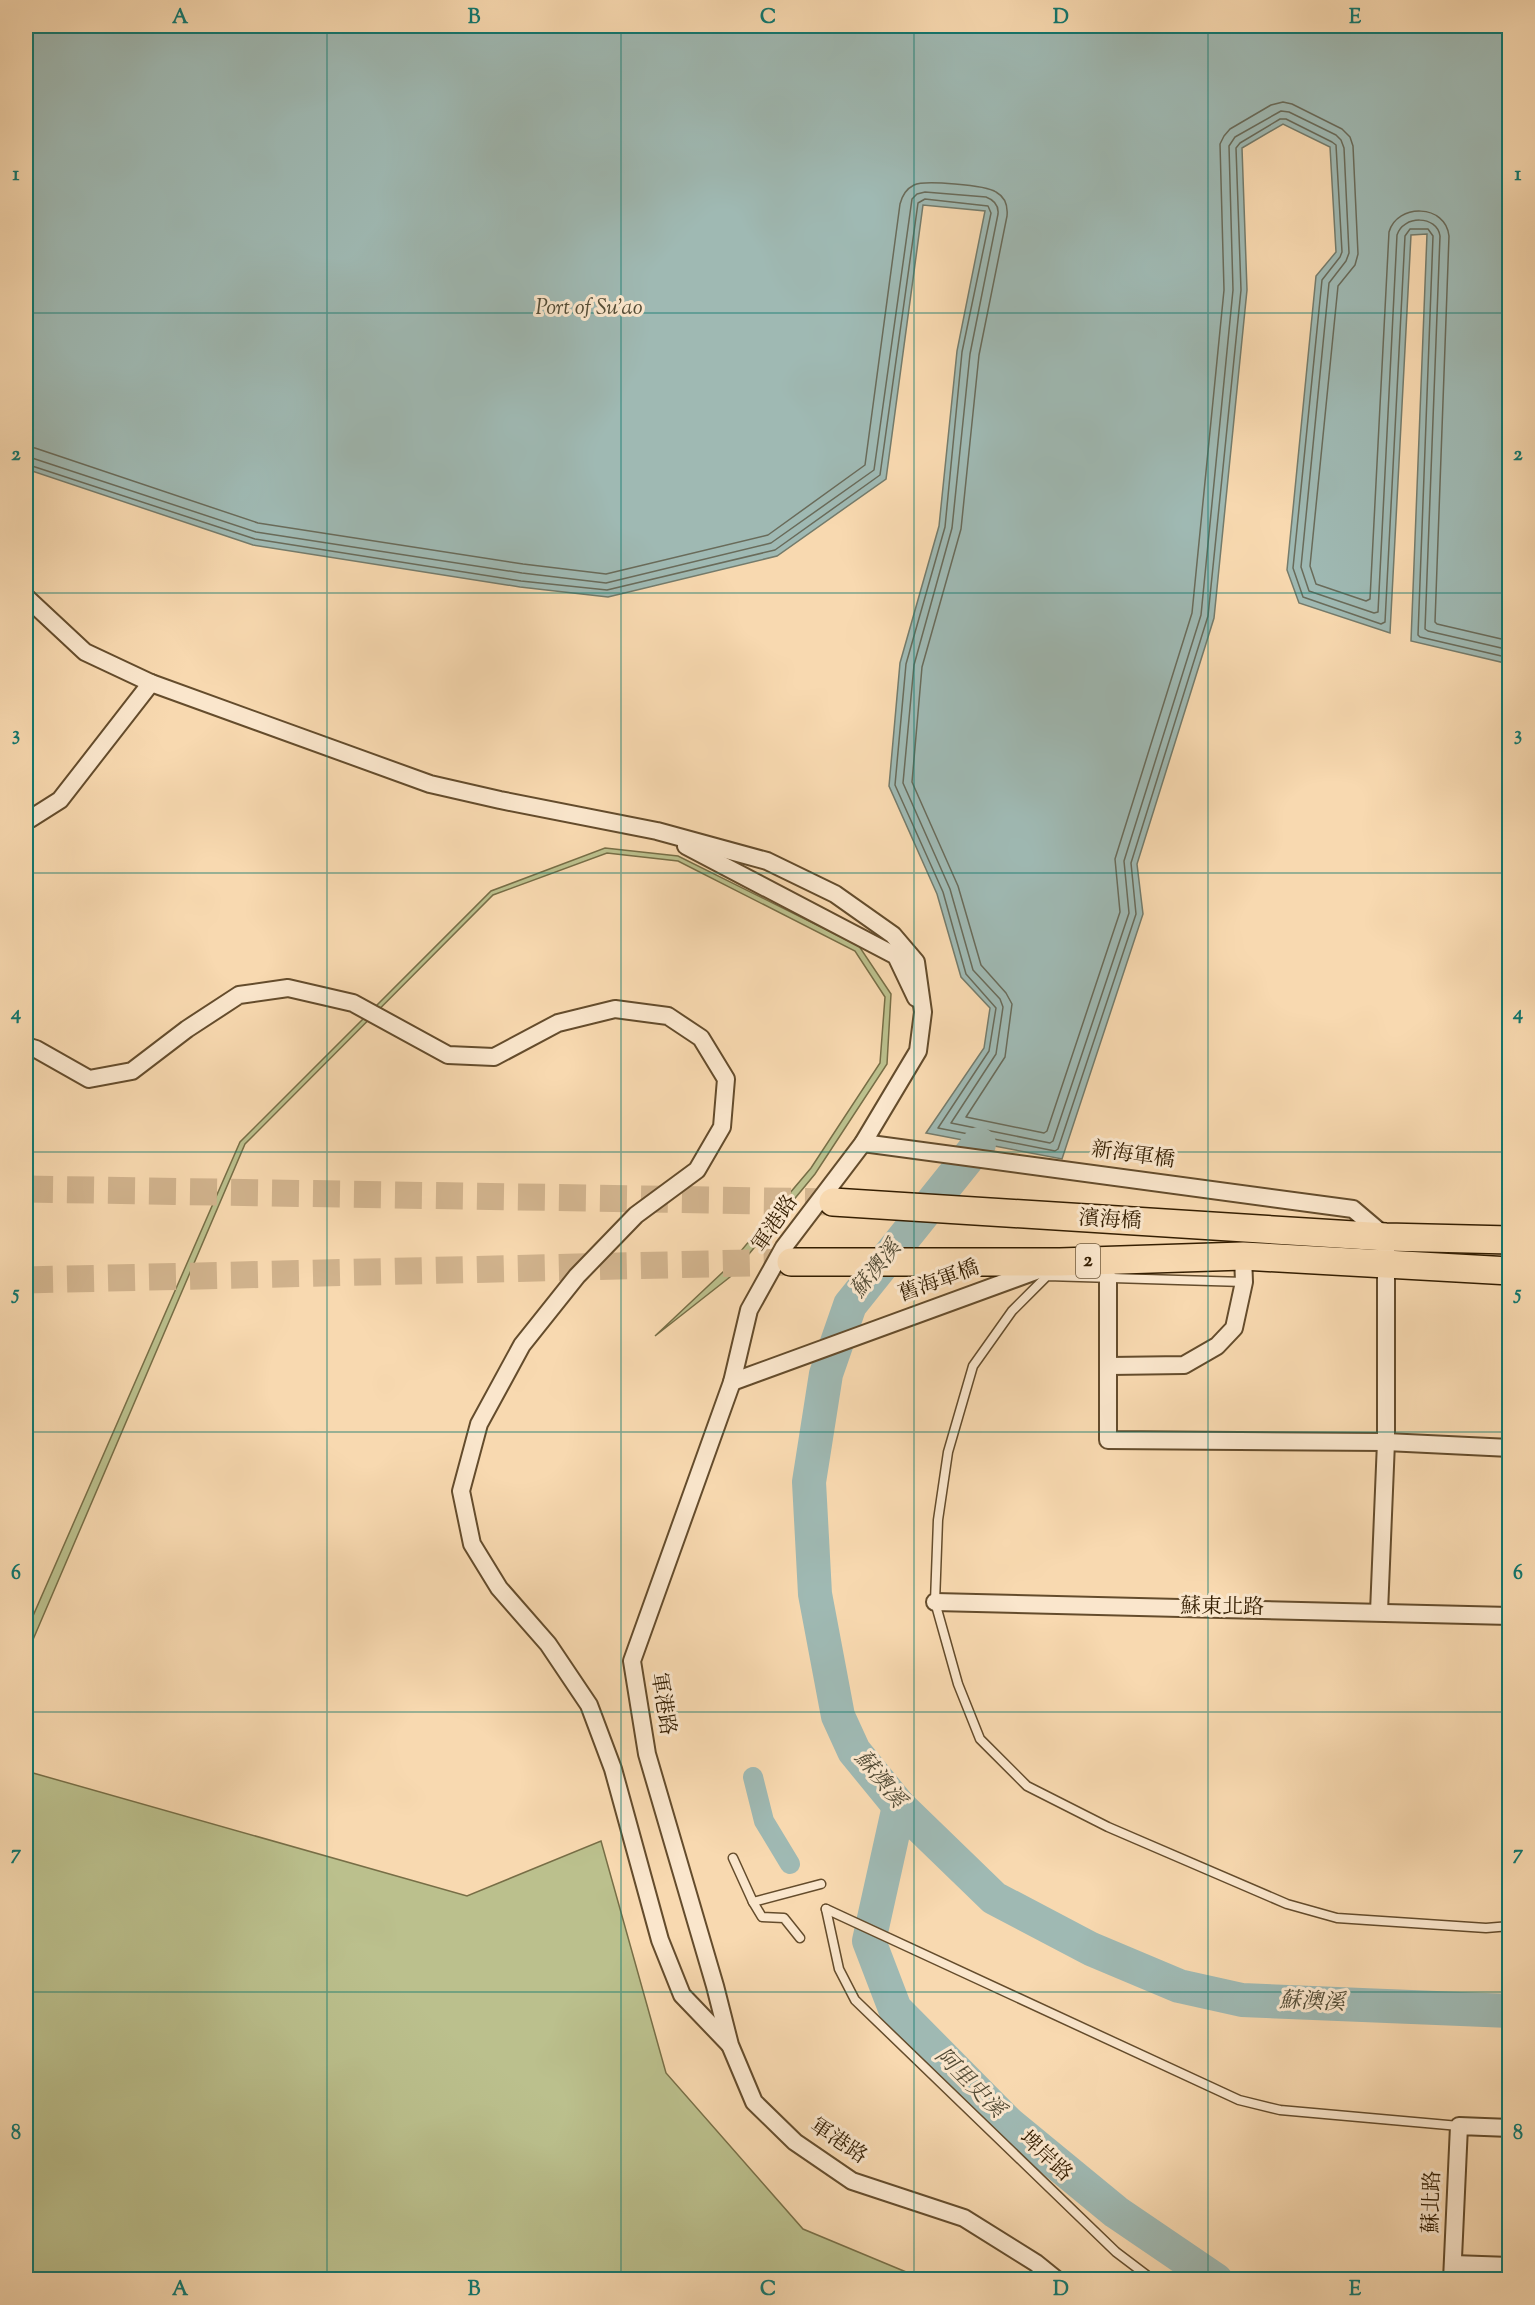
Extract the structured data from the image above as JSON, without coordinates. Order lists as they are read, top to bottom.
{
  "streets": {
    "main road": ["濱海橋", "2"],
    "street": [
      "新海軍橋",
      "軍港路",
      "舊海軍橋",
      "蘇東北路",
      "蘇北路"
    ],
    "lane": ["埤岸路"]
  },
  "crossings": [
    ["新海軍橋", "濱海橋"],
    ["新海軍橋", "軍港路"],
    ["新海軍橋", "2"],
    ["濱海橋", "2"],
    ["軍港路", "舊海軍橋"],
    ["2", "舊海軍橋"],
    ["埤岸路", "蘇北路"]
  ],
  "water": ["Port of Su'ao", "蘇澳溪", "阿里史溪"],
  "grid": {
    "columns": [
      "A",
      "B",
      "C",
      "D",
      "E"
    ],
    "rows": [
      "1",
      "2",
      "3",
      "4",
      "5",
      "6",
      "7",
      "8"
    ]
  }
}
